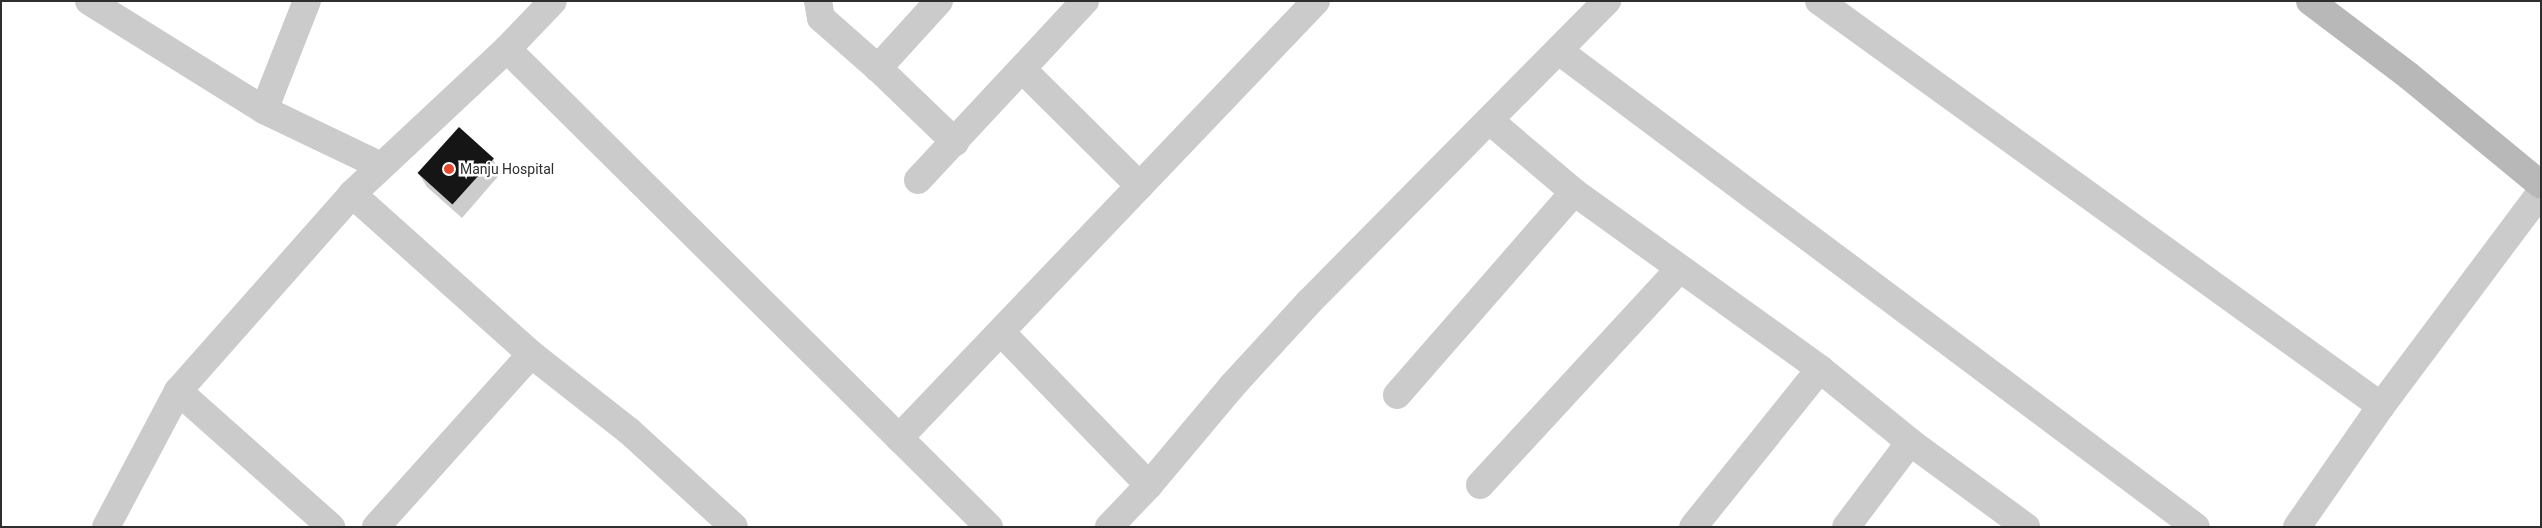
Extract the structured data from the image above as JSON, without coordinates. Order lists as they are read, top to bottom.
{
  "places": ["Manju Hospital"]
}
